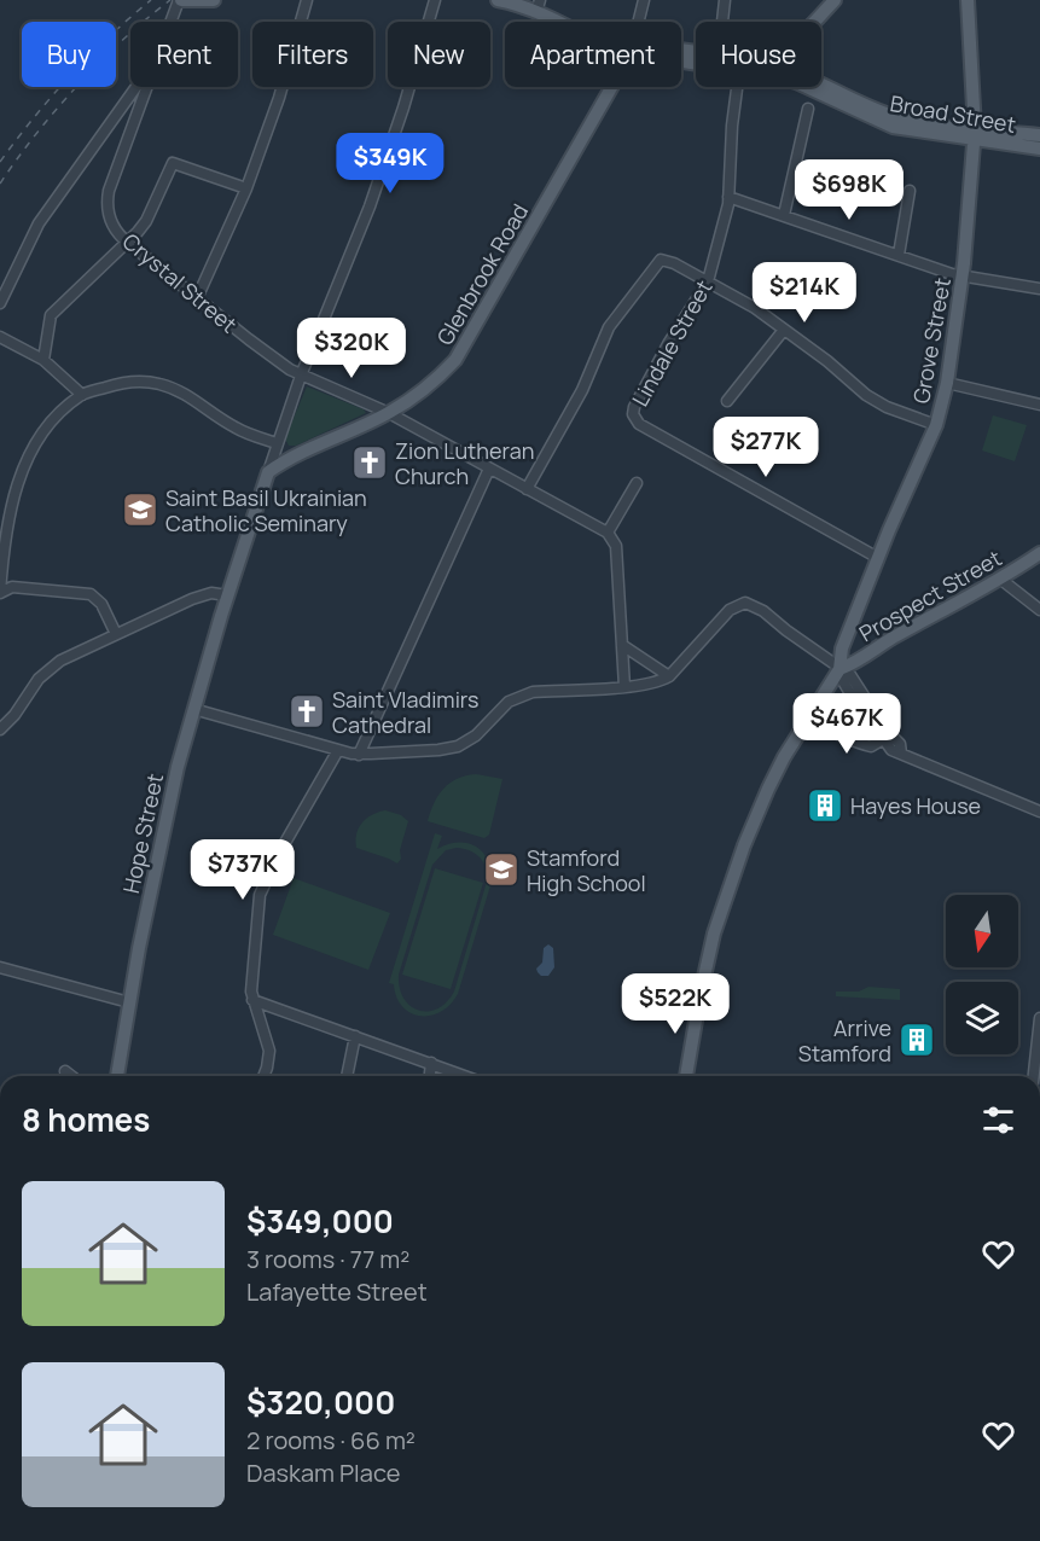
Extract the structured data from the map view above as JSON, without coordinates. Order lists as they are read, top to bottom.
{
  "streets": {
    "main road": [
      "Broad Street",
      "Glenbrook Road",
      "Grove Street",
      "Prospect Street",
      "Hope Street"
    ],
    "street": ["Crystal Street", "Lindale Street"]
  },
  "crossings": [
    ["Broad Street", "Grove Street"],
    ["Glenbrook Road", "Crystal Street"],
    ["Grove Street", "Lindale Street"],
    ["Grove Street", "Prospect Street"]
  ],
  "places": {
    "church": ["Zion Lutheran Church", "Saint Vladimirs Cathedral"],
    "school or university": ["Saint Basil Ukrainian Catholic Seminary", "Stamford High School"],
    "building": ["Hayes House", "Arrive Stamford"]
  },
  "north": "bottom",
  "page": {
    "chip": [
      "Buy",
      "Rent",
      "Filters",
      "New",
      "Apartment",
      "House"
    ],
    "price": [
      "$349K",
      "$698K",
      "$214K",
      "$320K",
      "$277K",
      "$467K",
      "$737K",
      "$522K"
    ],
    "heading": "8 homes",
    "list": [
      {
        "name": "$349,000",
        "note": "3 rooms · 77 m² · Lafayette Street"
      },
      {
        "name": "$320,000",
        "note": "2 rooms · 66 m² · Daskam Place"
      }
    ]
  }
}
